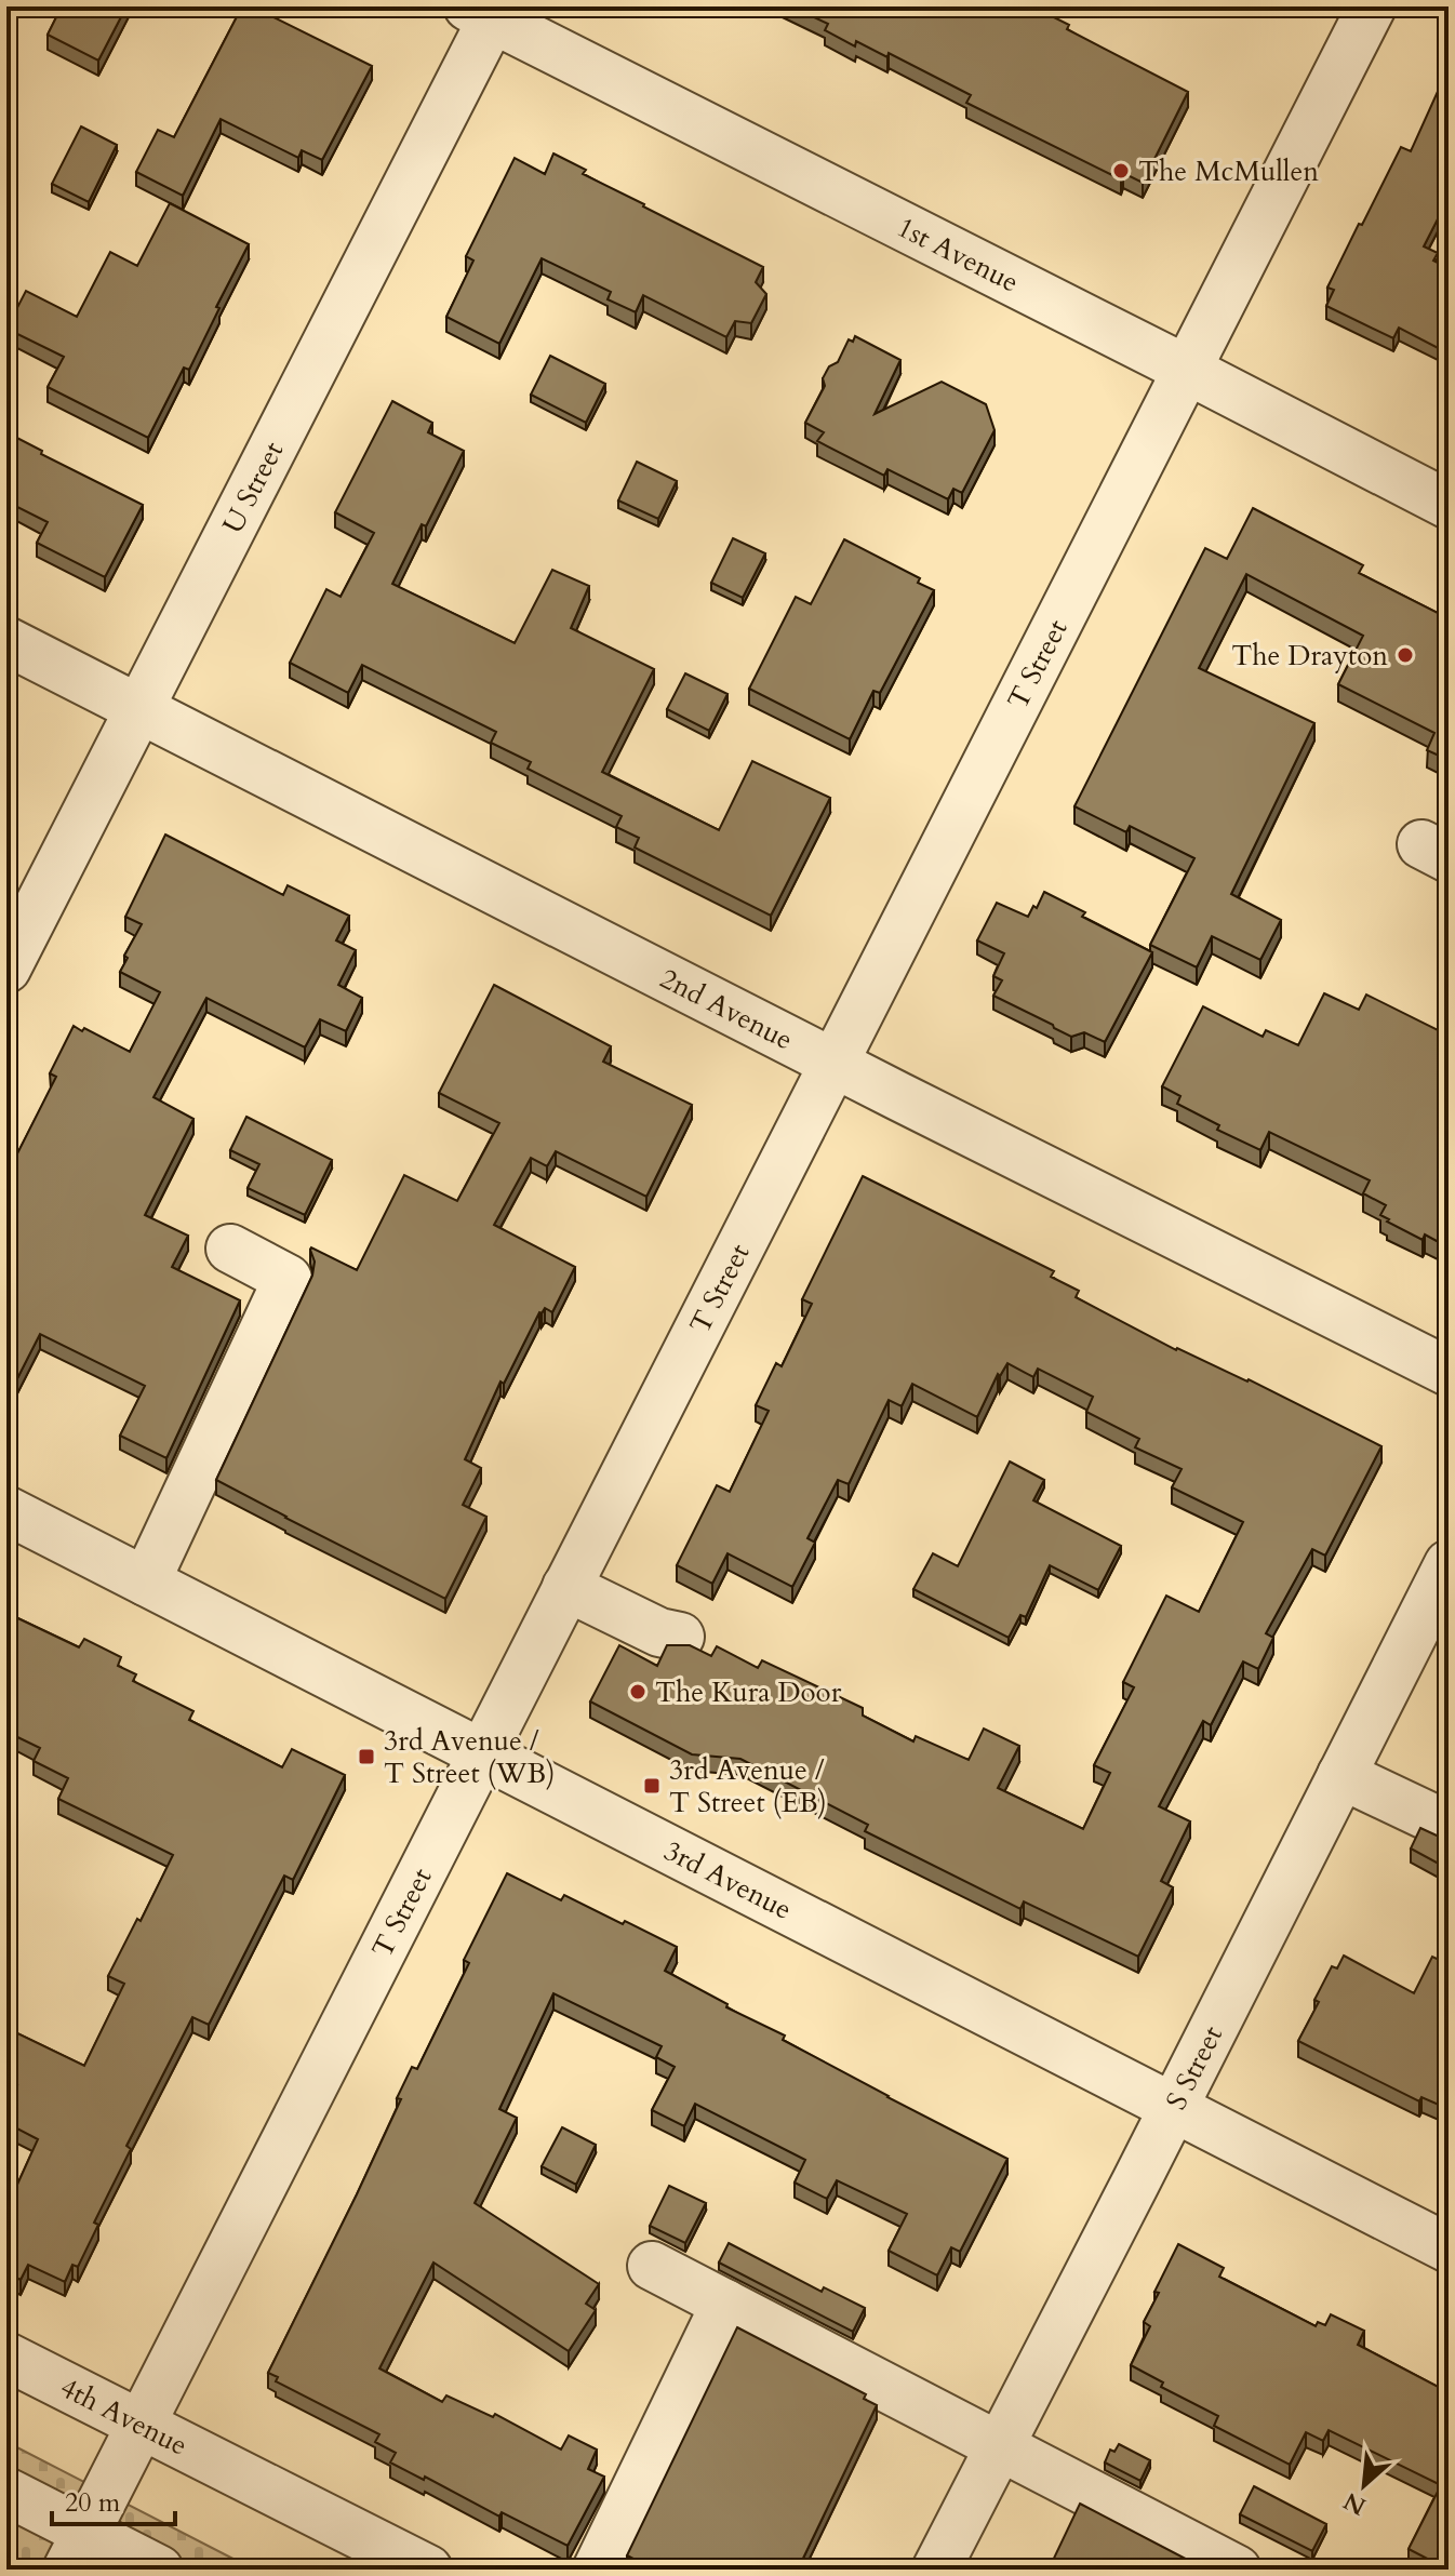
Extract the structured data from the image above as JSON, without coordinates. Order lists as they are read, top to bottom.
{
  "streets": {
    "street": [
      "1st Avenue",
      "U Street",
      "T Street",
      "2nd Avenue",
      "3rd Avenue",
      "S Street",
      "4th Avenue"
    ]
  },
  "crossings": [
    ["1st Avenue", "U Street"],
    ["1st Avenue", "T Street"],
    ["U Street", "2nd Avenue"],
    ["T Street", "2nd Avenue"],
    ["T Street", "3rd Avenue"],
    ["T Street", "4th Avenue"],
    ["3rd Avenue", "S Street"]
  ],
  "places": {
    "other": ["The McMullen", "The Drayton", "The Kura Door"],
    "transit": ["3rd Avenue / T Street (WB)", "3rd Avenue / T Street (EB)"]
  },
  "scale_bar": "20 m",
  "north": "bottom left"
}
